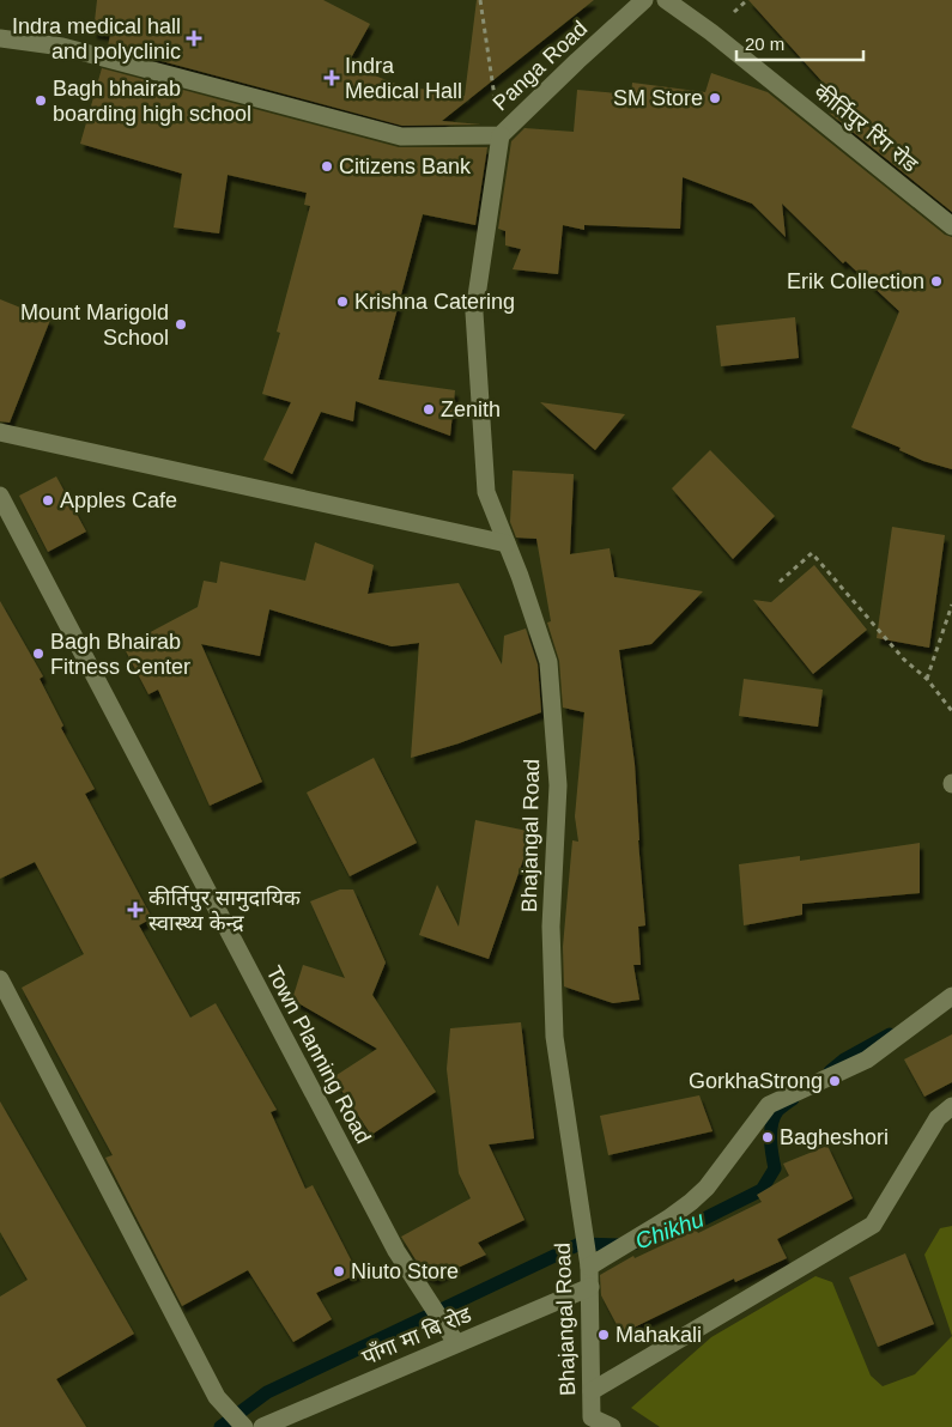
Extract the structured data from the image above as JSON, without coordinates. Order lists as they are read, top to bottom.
{
  "streets": {
    "street": [
      "Panga Road",
      "कीर्तिपुर रिंग रोड",
      "Bhajangal Road",
      "Town Planning Road",
      "पाँगा मा बि रोड"
    ]
  },
  "crossings": [
    ["Panga Road", "Bhajangal Road"],
    ["Bhajangal Road", "पाँगा मा बि रोड"],
    ["Town Planning Road", "पाँगा मा बि रोड"]
  ],
  "water": ["Chikhu"],
  "places": {
    "health": ["Indra medical hall and polyclinic", "Indra Medical Hall", "कीर्तिपुर सामुदायिक स्वास्थ्य केन्द्र"],
    "other": [
      "SM Store",
      "Bagh bhairab boarding high school",
      "Citizens Bank",
      "Erik Collection",
      "Krishna Catering",
      "Mount Marigold School",
      "Zenith",
      "Apples Cafe",
      "Bagh Bhairab Fitness Center",
      "GorkhaStrong",
      "Bagheshori",
      "Niuto Store",
      "Mahakali"
    ]
  },
  "scale_bar": "20 m"
}
